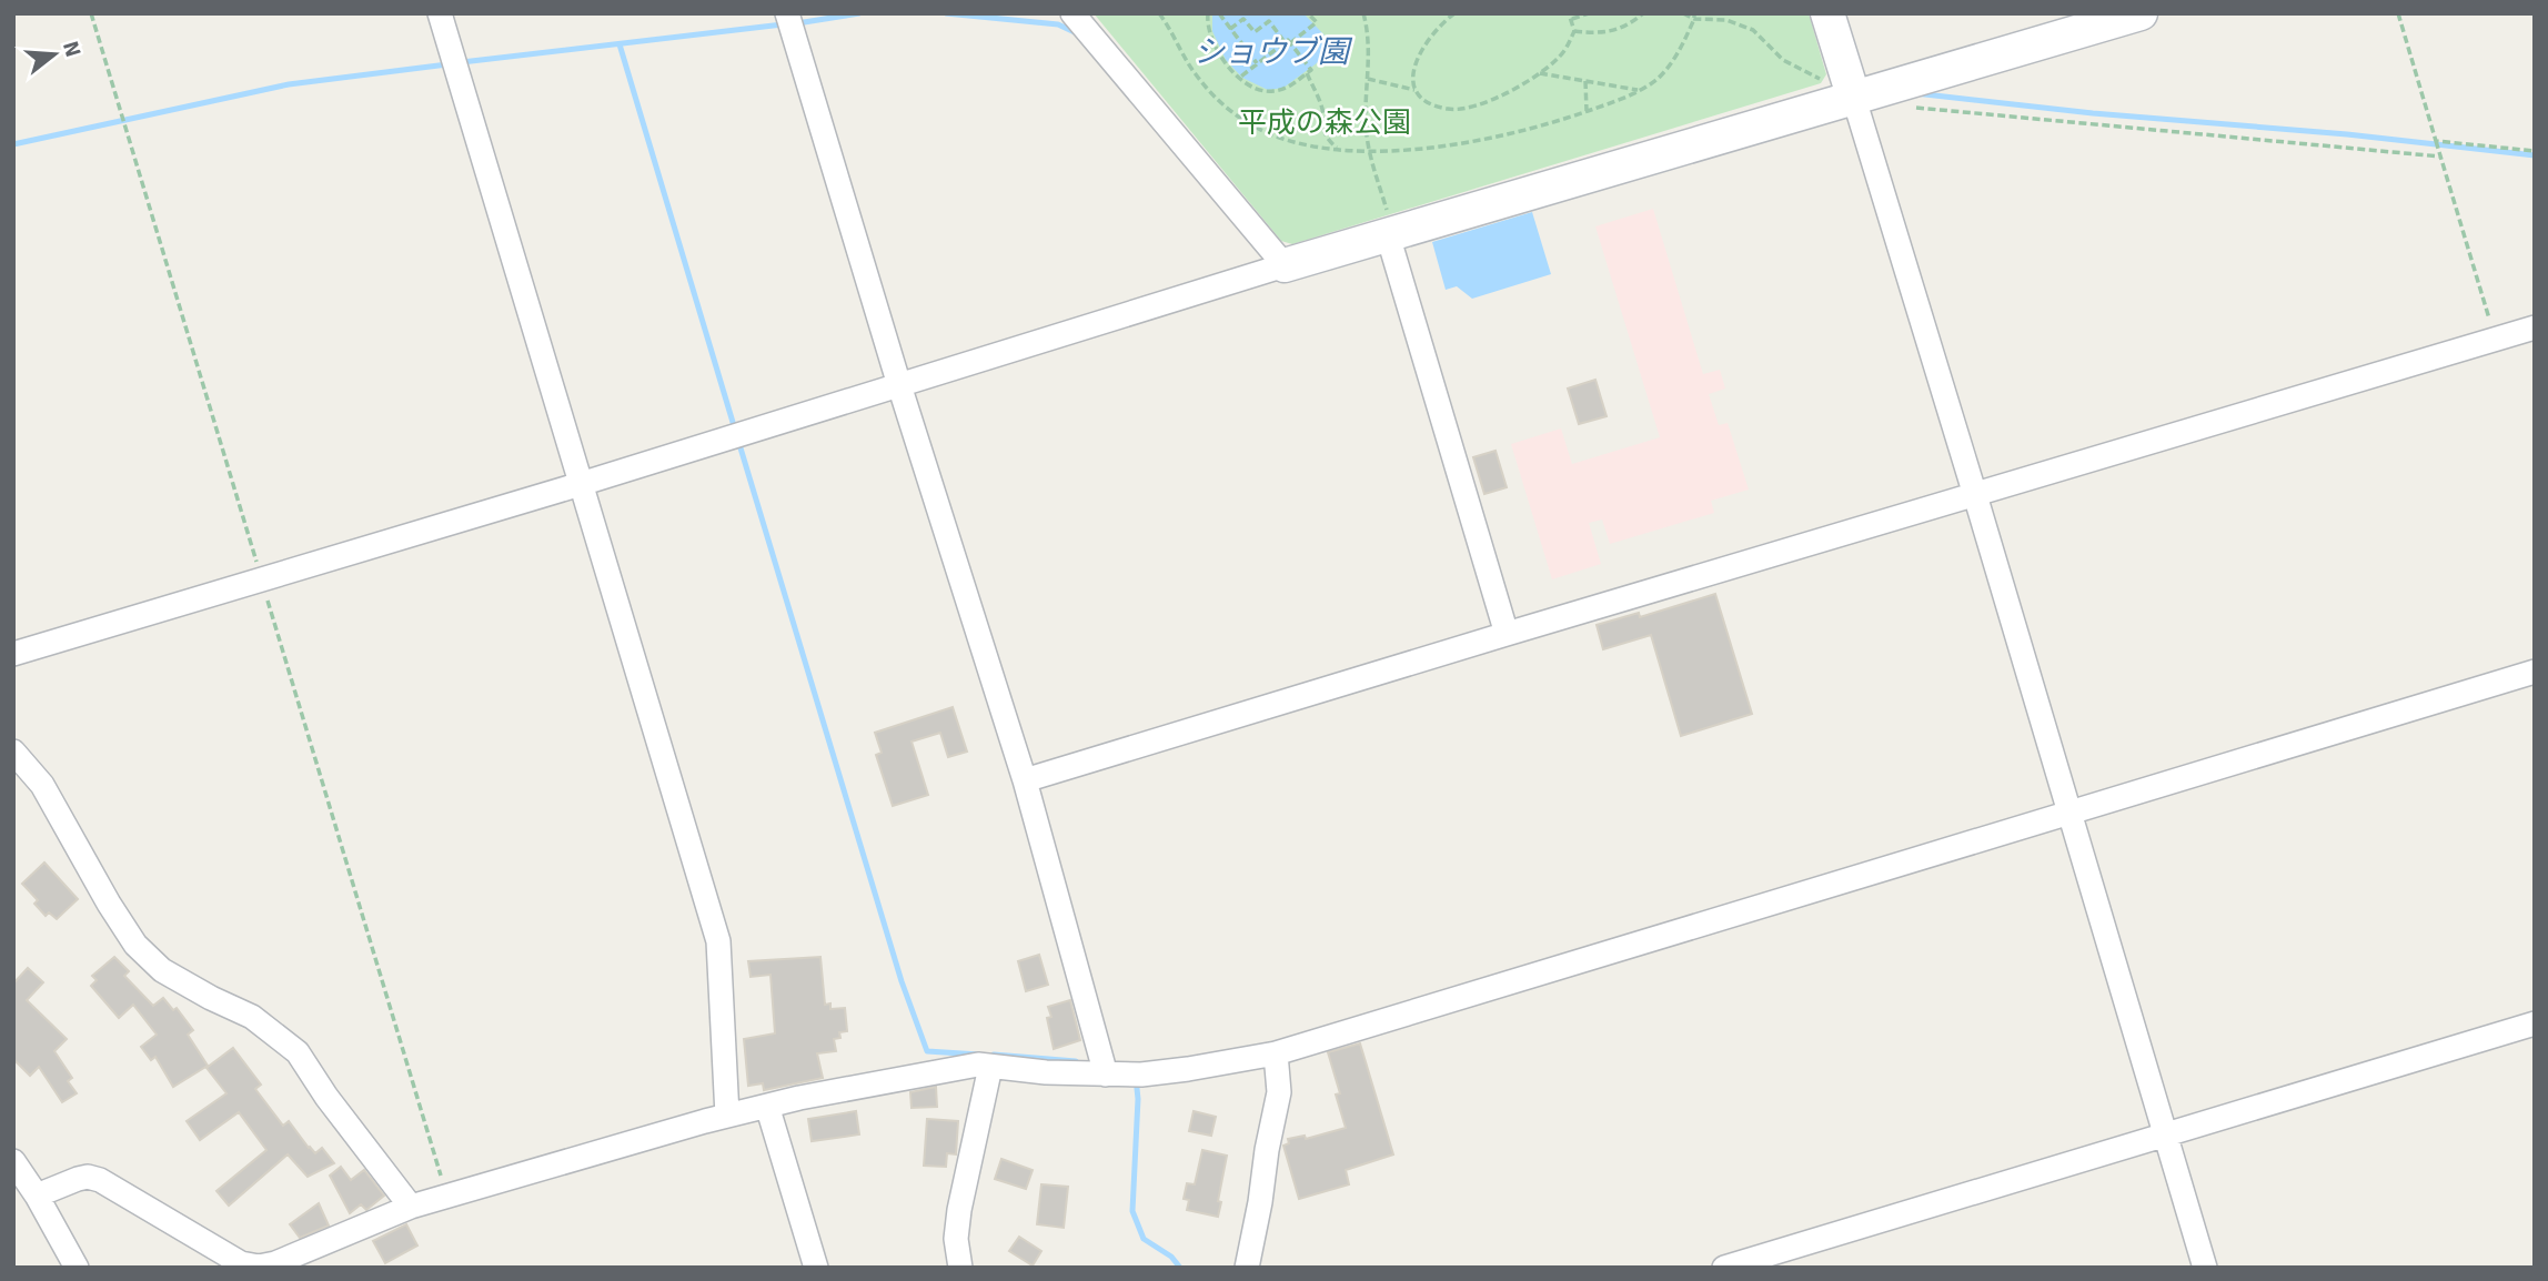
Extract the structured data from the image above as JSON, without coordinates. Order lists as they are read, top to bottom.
{
  "water": ["ショウブ園"],
  "parks": ["平成の森公園"],
  "north": "right"
}
